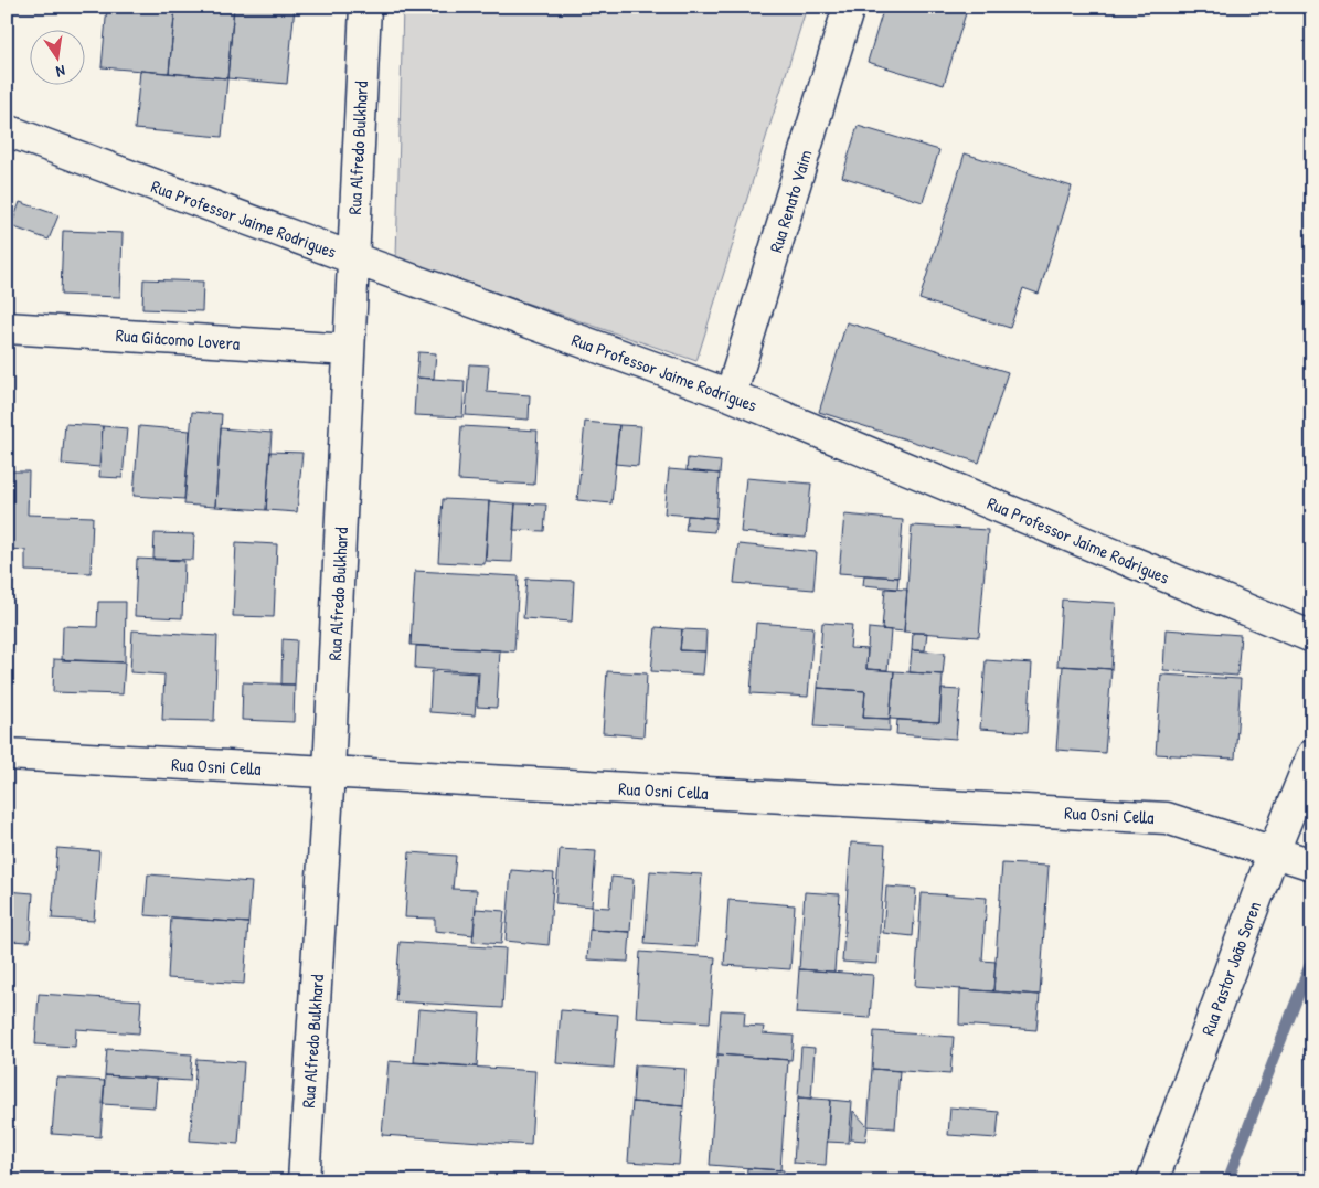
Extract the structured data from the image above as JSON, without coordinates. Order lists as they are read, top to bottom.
{
  "streets": {
    "street": [
      "Rua Alfredo Bulkhard",
      "Rua Renato Vaim",
      "Rua Professor Jaime Rodrigues",
      "Rua Giácomo Lovera",
      "Rua Osni Cella",
      "Rua Pastor João Soren"
    ]
  },
  "crossings": [
    ["Rua Alfredo Bulkhard", "Rua Professor Jaime Rodrigues"],
    ["Rua Alfredo Bulkhard", "Rua Giácomo Lovera"],
    ["Rua Alfredo Bulkhard", "Rua Osni Cella"],
    ["Rua Renato Vaim", "Rua Professor Jaime Rodrigues"],
    ["Rua Osni Cella", "Rua Pastor João Soren"]
  ],
  "north": "bottom"
}
